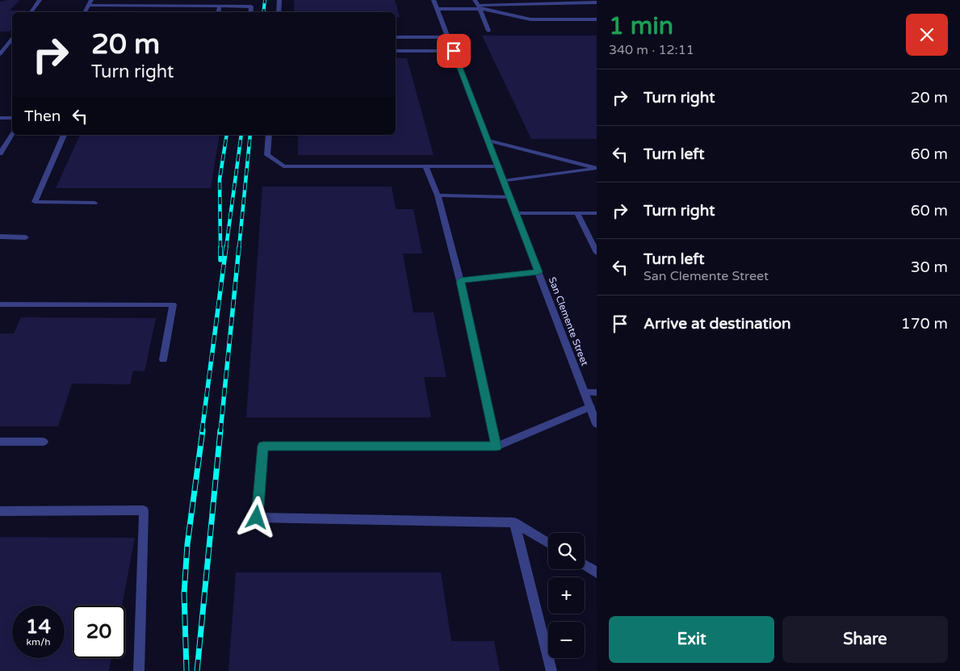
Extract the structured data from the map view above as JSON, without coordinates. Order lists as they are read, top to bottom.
{
  "streets": {
    "street": ["San Clemente Street"]
  },
  "page": {
    "heading": ["1 min", "340 m · 12:11"],
    "turn": ["20 m", "Turn right"],
    "list": [
      {
        "name": "Turn right",
        "value": "20 m"
      },
      {
        "name": "Turn left",
        "value": "60 m"
      },
      {
        "name": "Turn right",
        "value": "60 m"
      },
      {
        "name": "Turn left",
        "note": "San Clemente Street",
        "value": "30 m"
      },
      {
        "name": "Arrive at destination",
        "value": "170 m"
      }
    ],
    "then": "Then",
    "map_buttons": ["+", "−"],
    "speed": "14 km/h",
    "limit": "20",
    "buttons": ["Exit", "Share"]
  }
}
